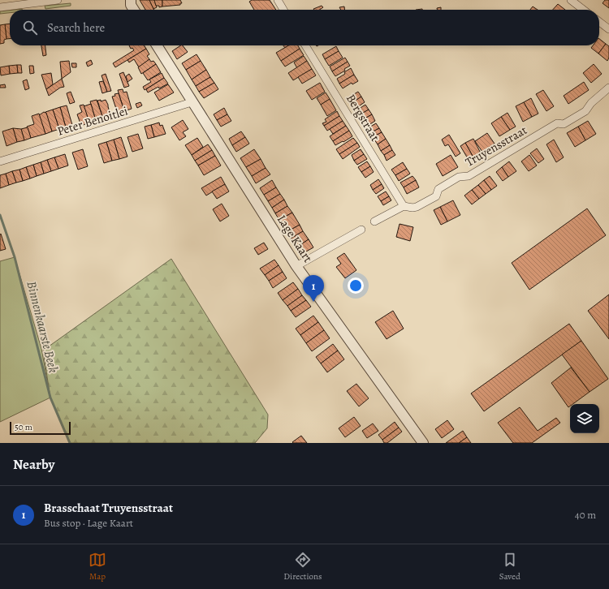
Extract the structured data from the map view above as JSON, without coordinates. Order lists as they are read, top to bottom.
{
  "streets": {
    "street": [
      "Bergstraat",
      "Peter Benoitlei",
      "Truyensstraat",
      "Lage Kaart"
    ]
  },
  "crossings": [
    ["Bergstraat", "Truyensstraat"],
    ["Peter Benoitlei", "Lage Kaart"]
  ],
  "water": ["Binnenkaarste Beek"],
  "scale_bar": "50 m",
  "page": {
    "search": "Search here",
    "pins": "1",
    "scale": "50 m",
    "heading": "Nearby",
    "list": [
      {
        "mark": "1",
        "name": "Brasschaat Truyensstraat",
        "note": "Bus stop · Lage Kaart",
        "value": "40 m"
      }
    ],
    "nav": ["Map", "Directions", "Saved"]
  }
}
